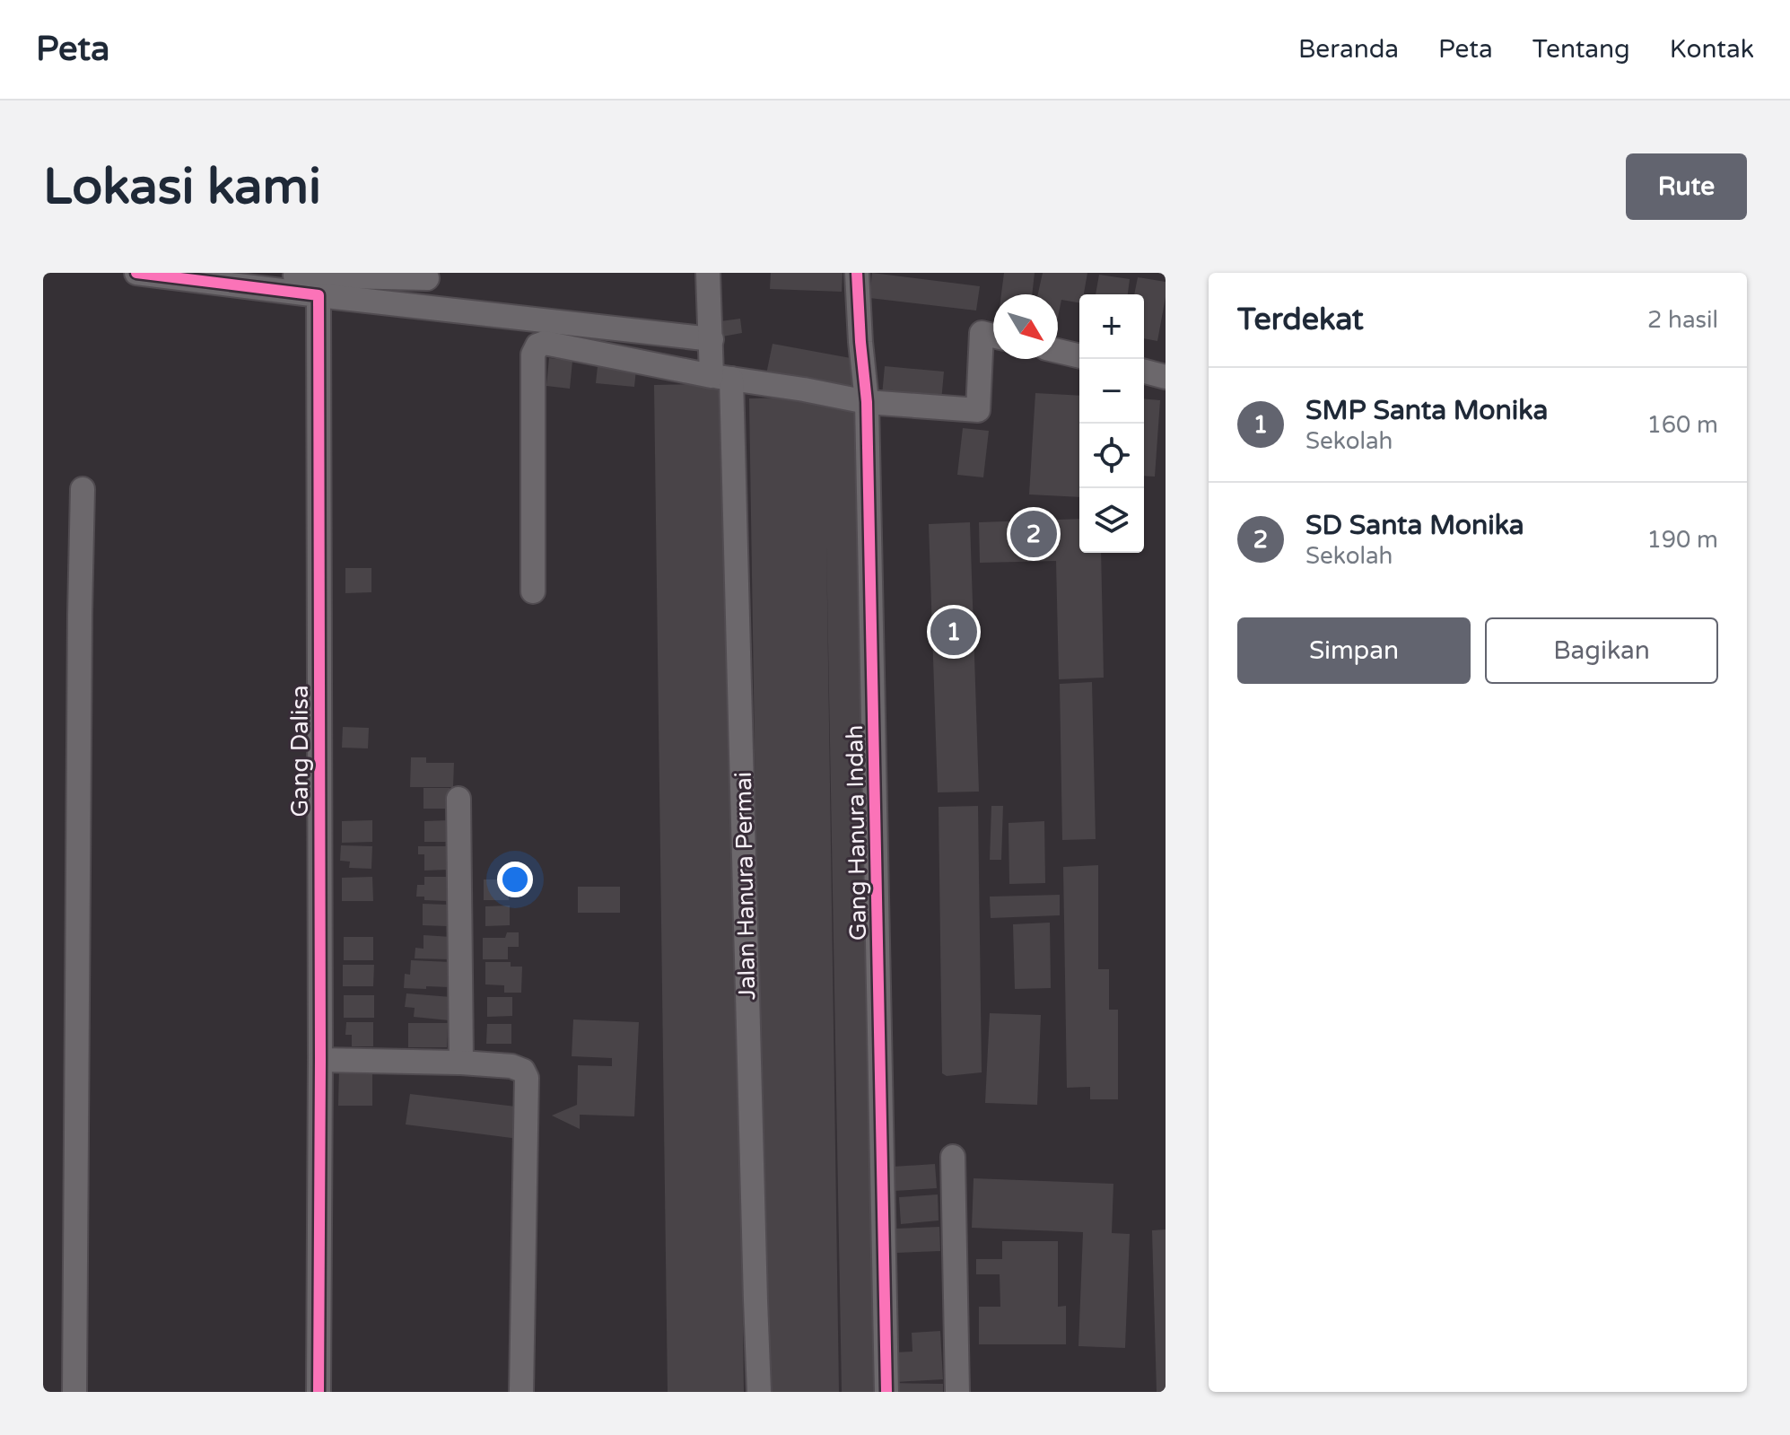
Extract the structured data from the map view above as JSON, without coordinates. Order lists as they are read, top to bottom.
{
  "streets": {
    "street": ["Gang Dalisa", "Gang Hanura Indah", "Jalan Hanura Permai"]
  },
  "north": "bottom right",
  "page": {
    "header": "Peta",
    "nav": [
      "Beranda",
      "Peta",
      "Tentang",
      "Kontak"
    ],
    "buttons": [
      "Rute",
      ["Simpan", "Bagikan"]
    ],
    "title": "Lokasi kami",
    "heading": ["Terdekat", "2 hasil"],
    "map_buttons": ["+", "−"],
    "list": [
      {
        "mark": "1",
        "name": "SMP Santa Monika",
        "note": "Sekolah",
        "value": "160 m"
      },
      {
        "mark": "2",
        "name": "SD Santa Monika",
        "note": "Sekolah",
        "value": "190 m"
      }
    ],
    "pins": ["2", "1"]
  }
}
